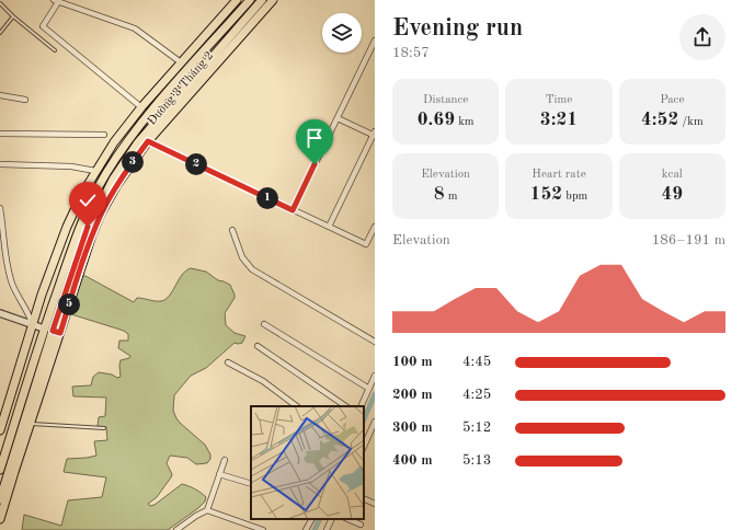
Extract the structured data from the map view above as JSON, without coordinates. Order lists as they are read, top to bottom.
{
  "streets": {
    "main road": ["Đường 3 Tháng 2"]
  },
  "page": {
    "heading": ["Evening run", "18:57"],
    "stats": [
      ["Distance", "0.69 km"],
      ["Time", "3:21"],
      ["Pace", "4:52 /km"],
      ["Elevation", "8 m"],
      ["Heart rate", "152 bpm"],
      ["kcal", "49"]
    ],
    "pins": [
      "3",
      "2",
      "1",
      "5"
    ],
    "chart": ["Elevation", "186–191 m"],
    "list": [
      {
        "name": "100 m",
        "note": "4:45"
      },
      {
        "name": "200 m",
        "note": "4:25"
      },
      {
        "name": "300 m",
        "note": "5:12"
      },
      {
        "name": "400 m",
        "note": "5:13"
      }
    ]
  }
}
